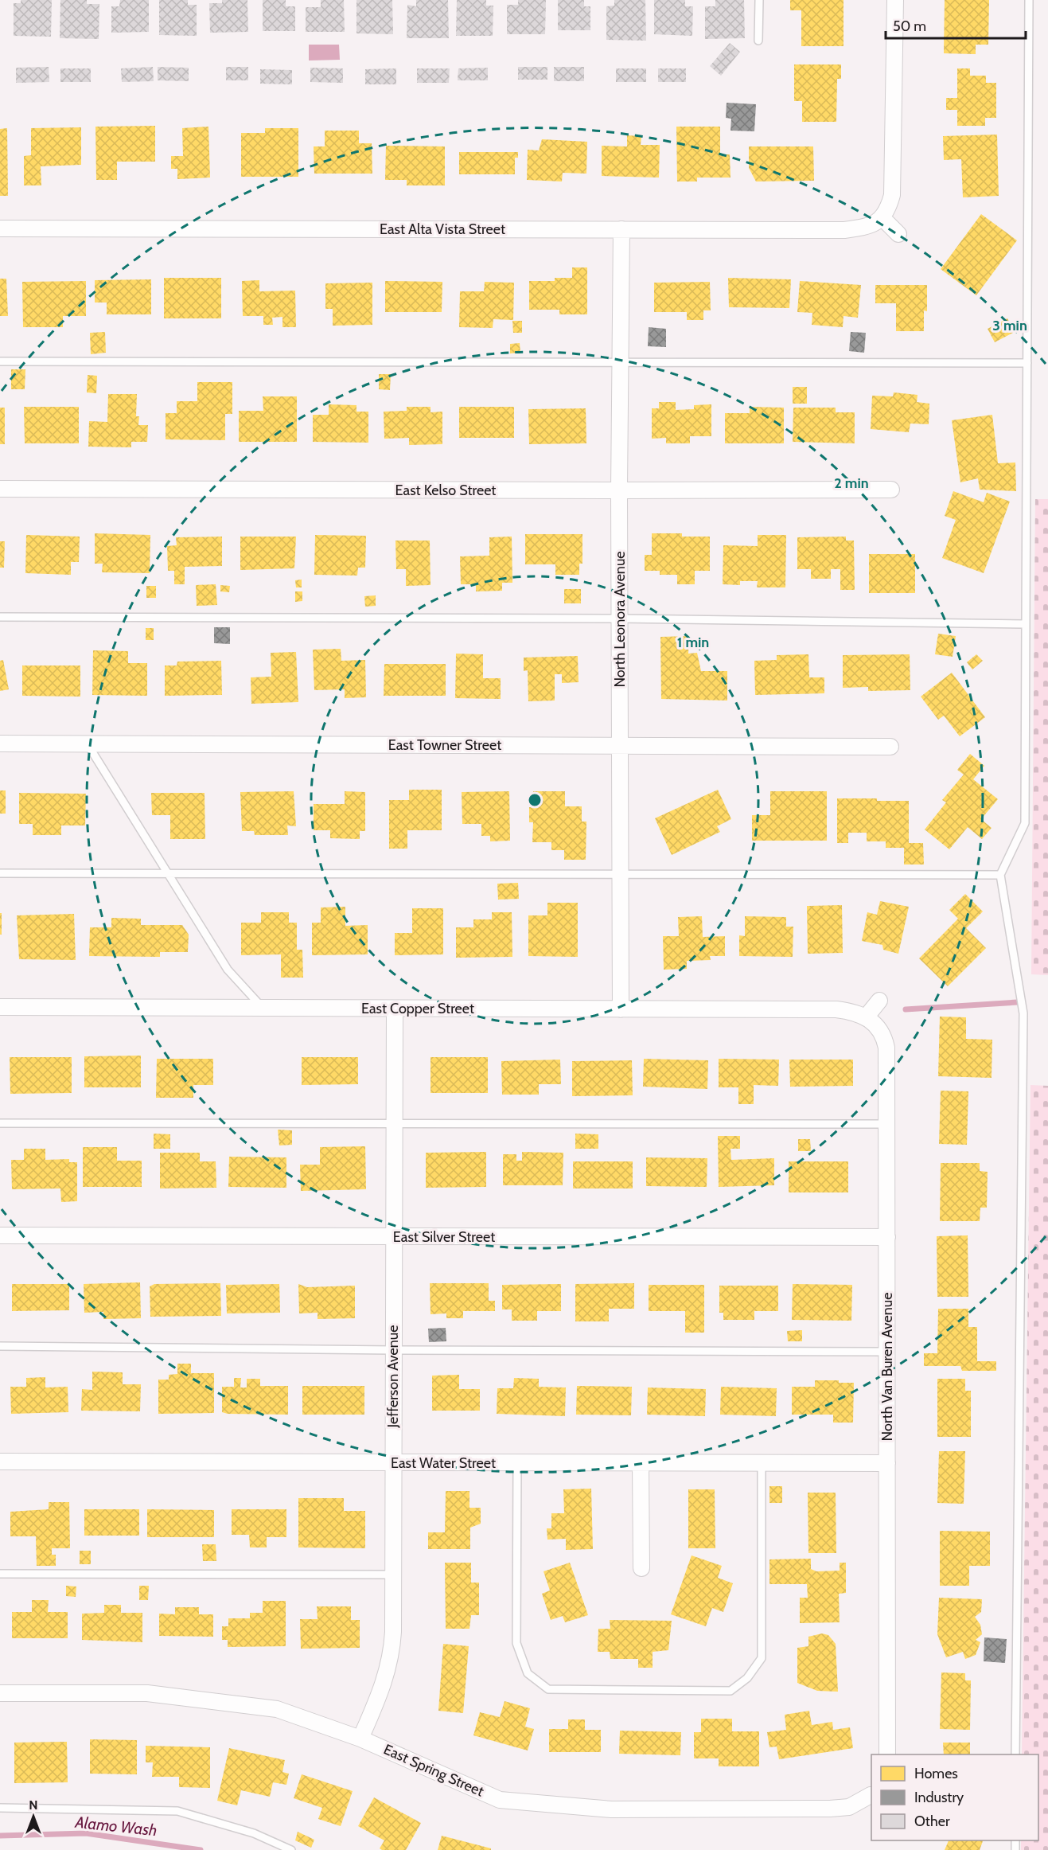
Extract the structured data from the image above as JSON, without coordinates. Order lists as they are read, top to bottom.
{
  "streets": {
    "street": [
      "East Alta Vista Street",
      "East Kelso Street",
      "North Leonora Avenue",
      "East Towner Street",
      "East Copper Street",
      "East Silver Street",
      "North Van Buren Avenue",
      "Jefferson Avenue",
      "East Water Street",
      "East Spring Street"
    ]
  },
  "crossings": [
    ["East Alta Vista Street", "North Leonora Avenue"],
    ["East Kelso Street", "North Leonora Avenue"],
    ["North Leonora Avenue", "East Towner Street"],
    ["North Leonora Avenue", "East Copper Street"],
    ["East Copper Street", "North Van Buren Avenue"],
    ["East Copper Street", "Jefferson Avenue"],
    ["East Silver Street", "North Van Buren Avenue"],
    ["East Silver Street", "Jefferson Avenue"],
    ["North Van Buren Avenue", "East Water Street"],
    ["Jefferson Avenue", "East Water Street"],
    ["Jefferson Avenue", "East Spring Street"]
  ],
  "water": ["Alamo Wash"],
  "legend": ["Homes", "Industry", "Other"],
  "scale_bar": "50 m",
  "north": "top",
  "rings": ["3 min", "2 min", "1 min"]
}
